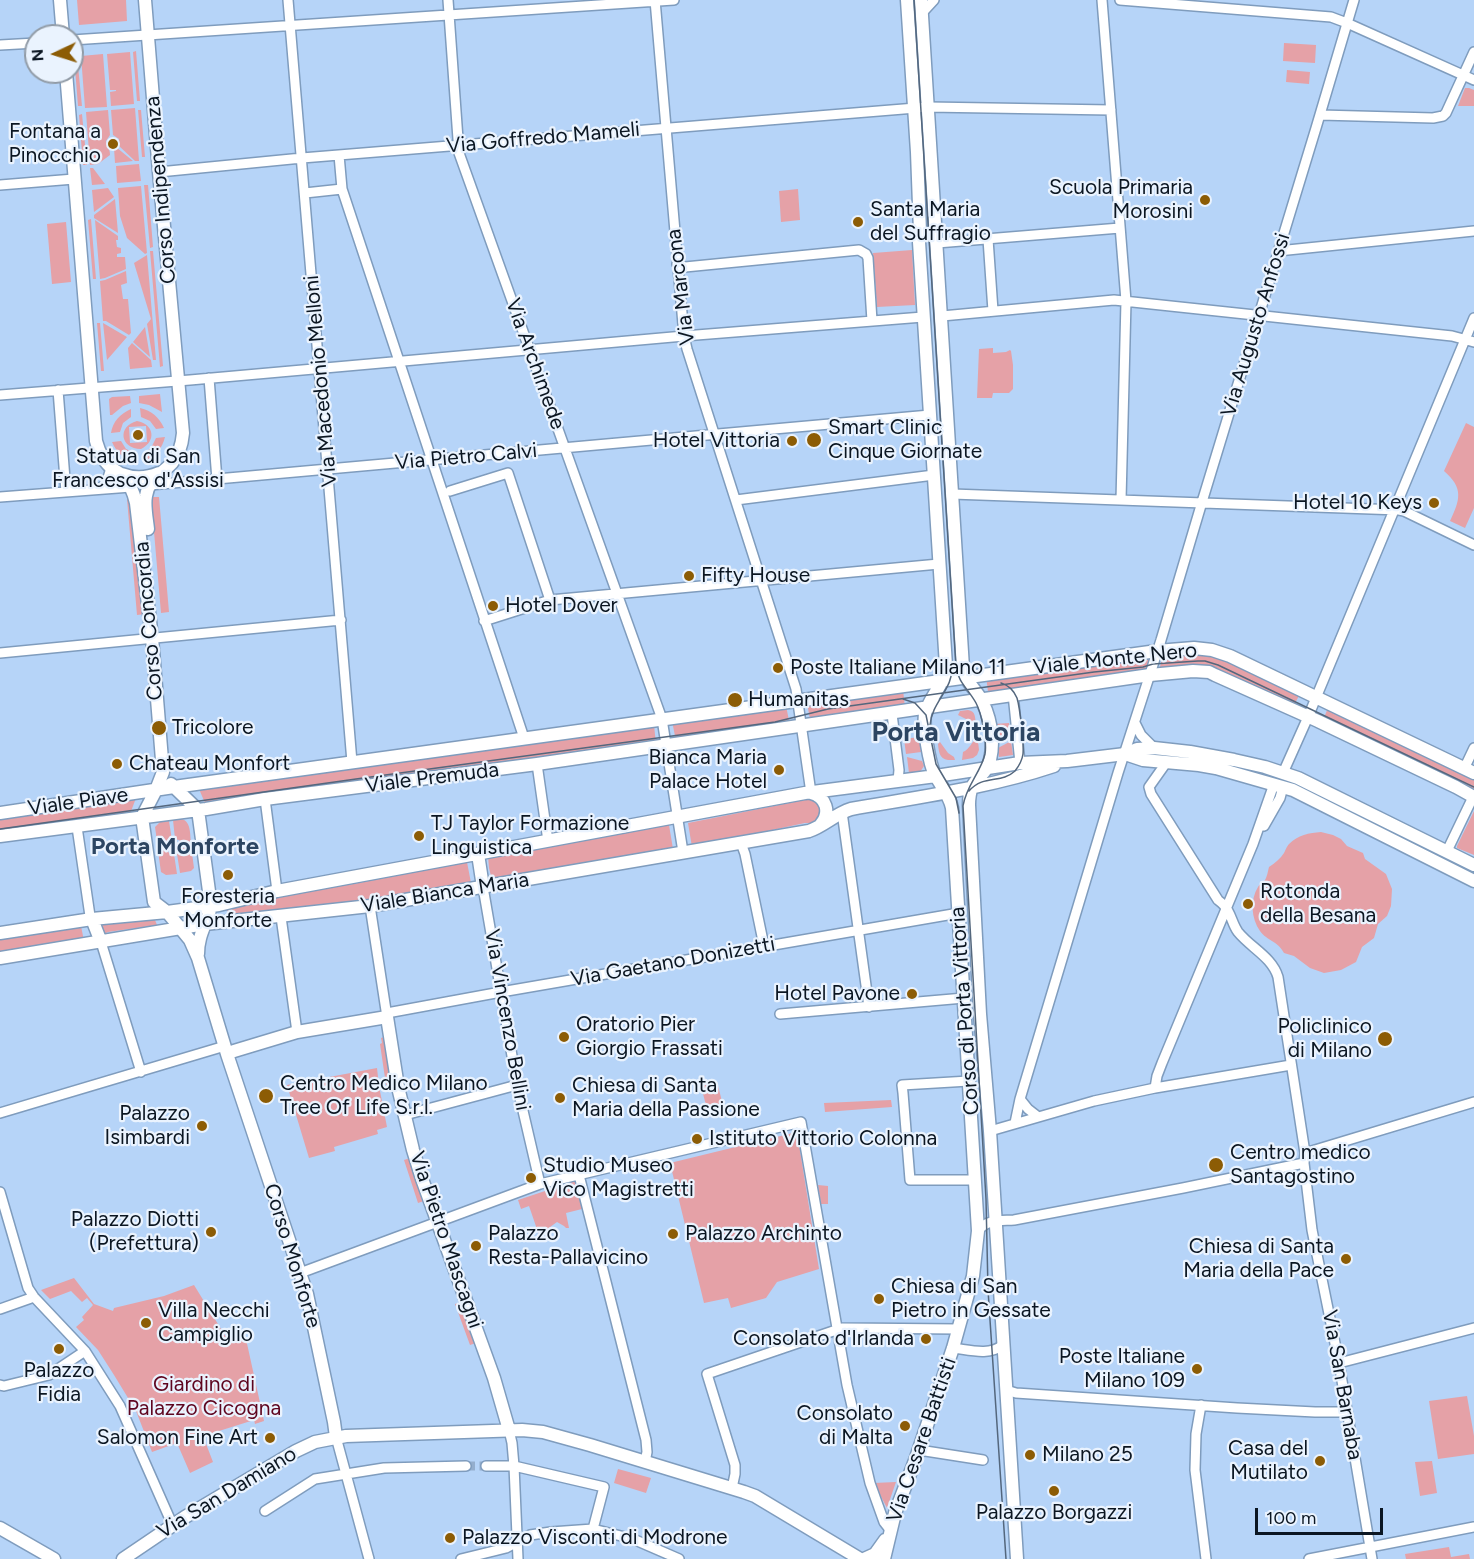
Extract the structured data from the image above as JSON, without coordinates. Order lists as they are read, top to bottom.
{
  "streets": {
    "street": [
      "Via Goffredo Mameli",
      "Corso Indipendenza",
      "Via Marcona",
      "Via Augusto Anfossi",
      "Via Archimede",
      "Via Macedonio Melloni",
      "Via Pietro Calvi",
      "Corso Concordia",
      "Viale Monte Nero",
      "Viale Premuda",
      "Viale Piave",
      "Viale Bianca Maria",
      "Via Gaetano Donizetti",
      "Corso di Porta Vittoria",
      "Via Vincenzo Bellini",
      "Via Pietro Mascagni",
      "Corso Monforte",
      "Via San Barnaba",
      "Via Cesare Battisti",
      "Via San Damiano"
    ]
  },
  "crossings": [
    ["Via Goffredo Mameli", "Corso Indipendenza"],
    ["Via Goffredo Mameli", "Via Marcona"],
    ["Via Goffredo Mameli", "Via Archimede"],
    ["Via Goffredo Mameli", "Via Macedonio Melloni"],
    ["Corso Indipendenza", "Corso Concordia"],
    ["Via Marcona", "Via Pietro Calvi"],
    ["Via Marcona", "Viale Premuda"],
    ["Via Marcona", "Viale Bianca Maria"],
    ["Via Augusto Anfossi", "Viale Monte Nero"],
    ["Via Archimede", "Via Pietro Calvi"],
    ["Via Archimede", "Viale Premuda"],
    ["Via Macedonio Melloni", "Via Pietro Calvi"],
    ["Via Macedonio Melloni", "Viale Premuda"],
    ["Via Pietro Calvi", "Corso Concordia"],
    ["Corso Concordia", "Viale Premuda"],
    ["Corso Concordia", "Viale Piave"],
    ["Corso Concordia", "Corso Monforte"],
    ["Viale Monte Nero", "Viale Premuda"],
    ["Viale Monte Nero", "Corso di Porta Vittoria"],
    ["Viale Premuda", "Viale Piave"],
    ["Viale Premuda", "Corso di Porta Vittoria"],
    ["Viale Piave", "Corso Monforte"],
    ["Viale Bianca Maria", "Corso di Porta Vittoria"],
    ["Viale Bianca Maria", "Via Vincenzo Bellini"],
    ["Viale Bianca Maria", "Via Pietro Mascagni"],
    ["Viale Bianca Maria", "Corso Monforte"],
    ["Via Gaetano Donizetti", "Corso di Porta Vittoria"],
    ["Via Gaetano Donizetti", "Via Vincenzo Bellini"],
    ["Via Gaetano Donizetti", "Via Pietro Mascagni"],
    ["Via Gaetano Donizetti", "Corso Monforte"],
    ["Corso di Porta Vittoria", "Via Cesare Battisti"],
    ["Via Pietro Mascagni", "Via San Damiano"],
    ["Corso Monforte", "Via San Damiano"],
    ["Via Cesare Battisti", "Via San Damiano"]
  ],
  "districts": ["Porta Vittoria", "Porta Monforte"],
  "parks": ["Giardino di Palazzo Cicogna"],
  "places": [
    "Fontana a Pinocchio",
    "Scuola Primaria Morosini",
    "Santa Maria del Suffragio",
    "Statua di San Francesco d'Assisi",
    "Smart Clinic Cinque Giornate",
    "Hotel Vittoria",
    "Hotel 10 Keys",
    "Fifty House",
    "Hotel Dover",
    "Poste Italiane Milano 11",
    "Humanitas",
    "Tricolore",
    "Chateau Monfort",
    "Bianca Maria Palace Hotel",
    "TJ Taylor Formazione Linguistica",
    "Foresteria Monforte",
    "Rotonda della Besana",
    "Hotel Pavone",
    "Oratorio Pier Giorgio Frassati",
    "Policlinico di Milano",
    "Centro Medico Milano Tree Of Life S.r.l.",
    "Chiesa di Santa Maria della Passione",
    "Palazzo Isimbardi",
    "Istituto Vittorio Colonna",
    "Centro medico Santagostino",
    "Studio Museo Vico Magistretti",
    "Palazzo Diotti (Prefettura)",
    "Palazzo Archinto",
    "Palazzo Resta-Pallavicino",
    "Chiesa di Santa Maria della Pace",
    "Chiesa di San Pietro in Gessate",
    "Villa Necchi Campiglio",
    "Consolato d'Irlanda",
    "Palazzo Fidia",
    "Poste Italiane Milano 109",
    "Consolato di Malta",
    "Salomon Fine Art",
    "Milano 25",
    "Casa del Mutilato",
    "Palazzo Borgazzi",
    "Palazzo Visconti di Modrone"
  ],
  "scale_bar": "100 m",
  "north": "left"
}
